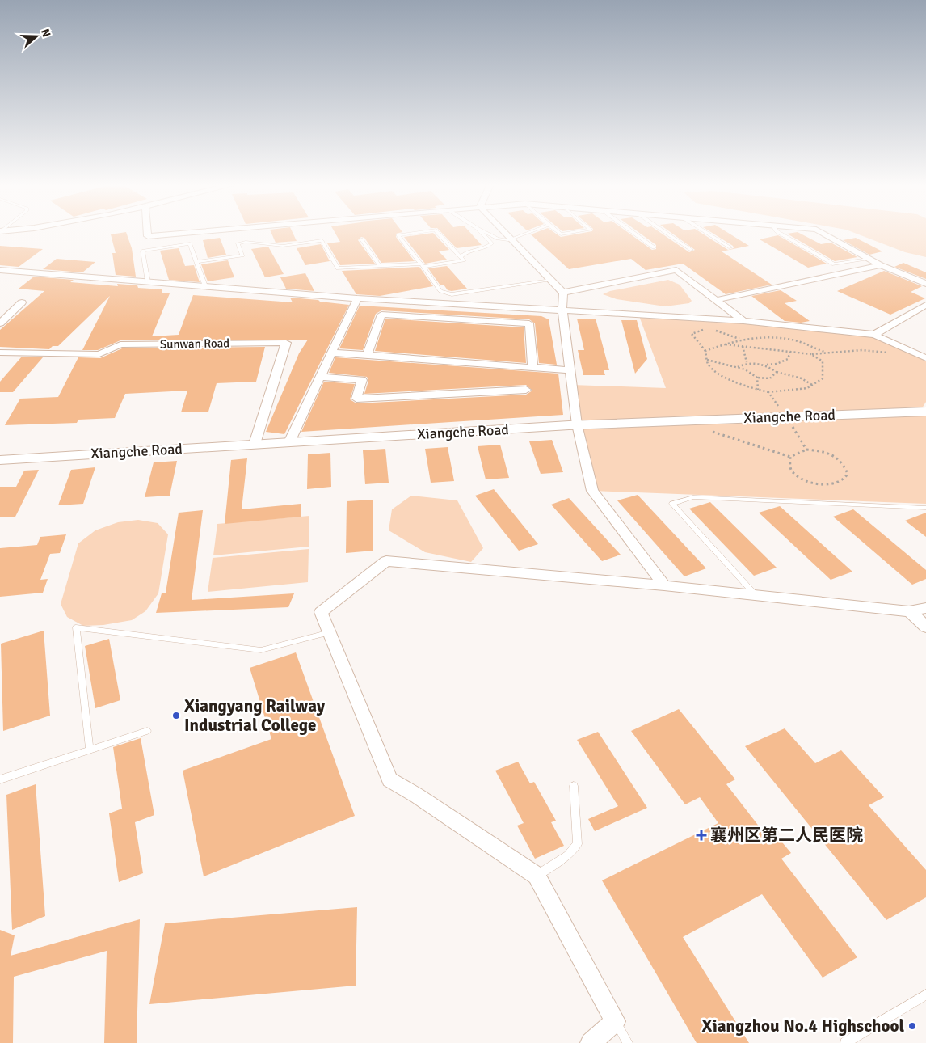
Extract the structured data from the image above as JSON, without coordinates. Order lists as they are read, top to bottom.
{
  "streets": {
    "street": ["Sunwan Road", "Xiangche Road"]
  },
  "crossings": [
    ["Sunwan Road", "Xiangche Road"]
  ],
  "places": {
    "other": ["Xiangyang Railway Industrial College", "Xiangzhou No.4 Highschool"],
    "health": ["襄州区第二人民医院"]
  },
  "north": "right"
}
